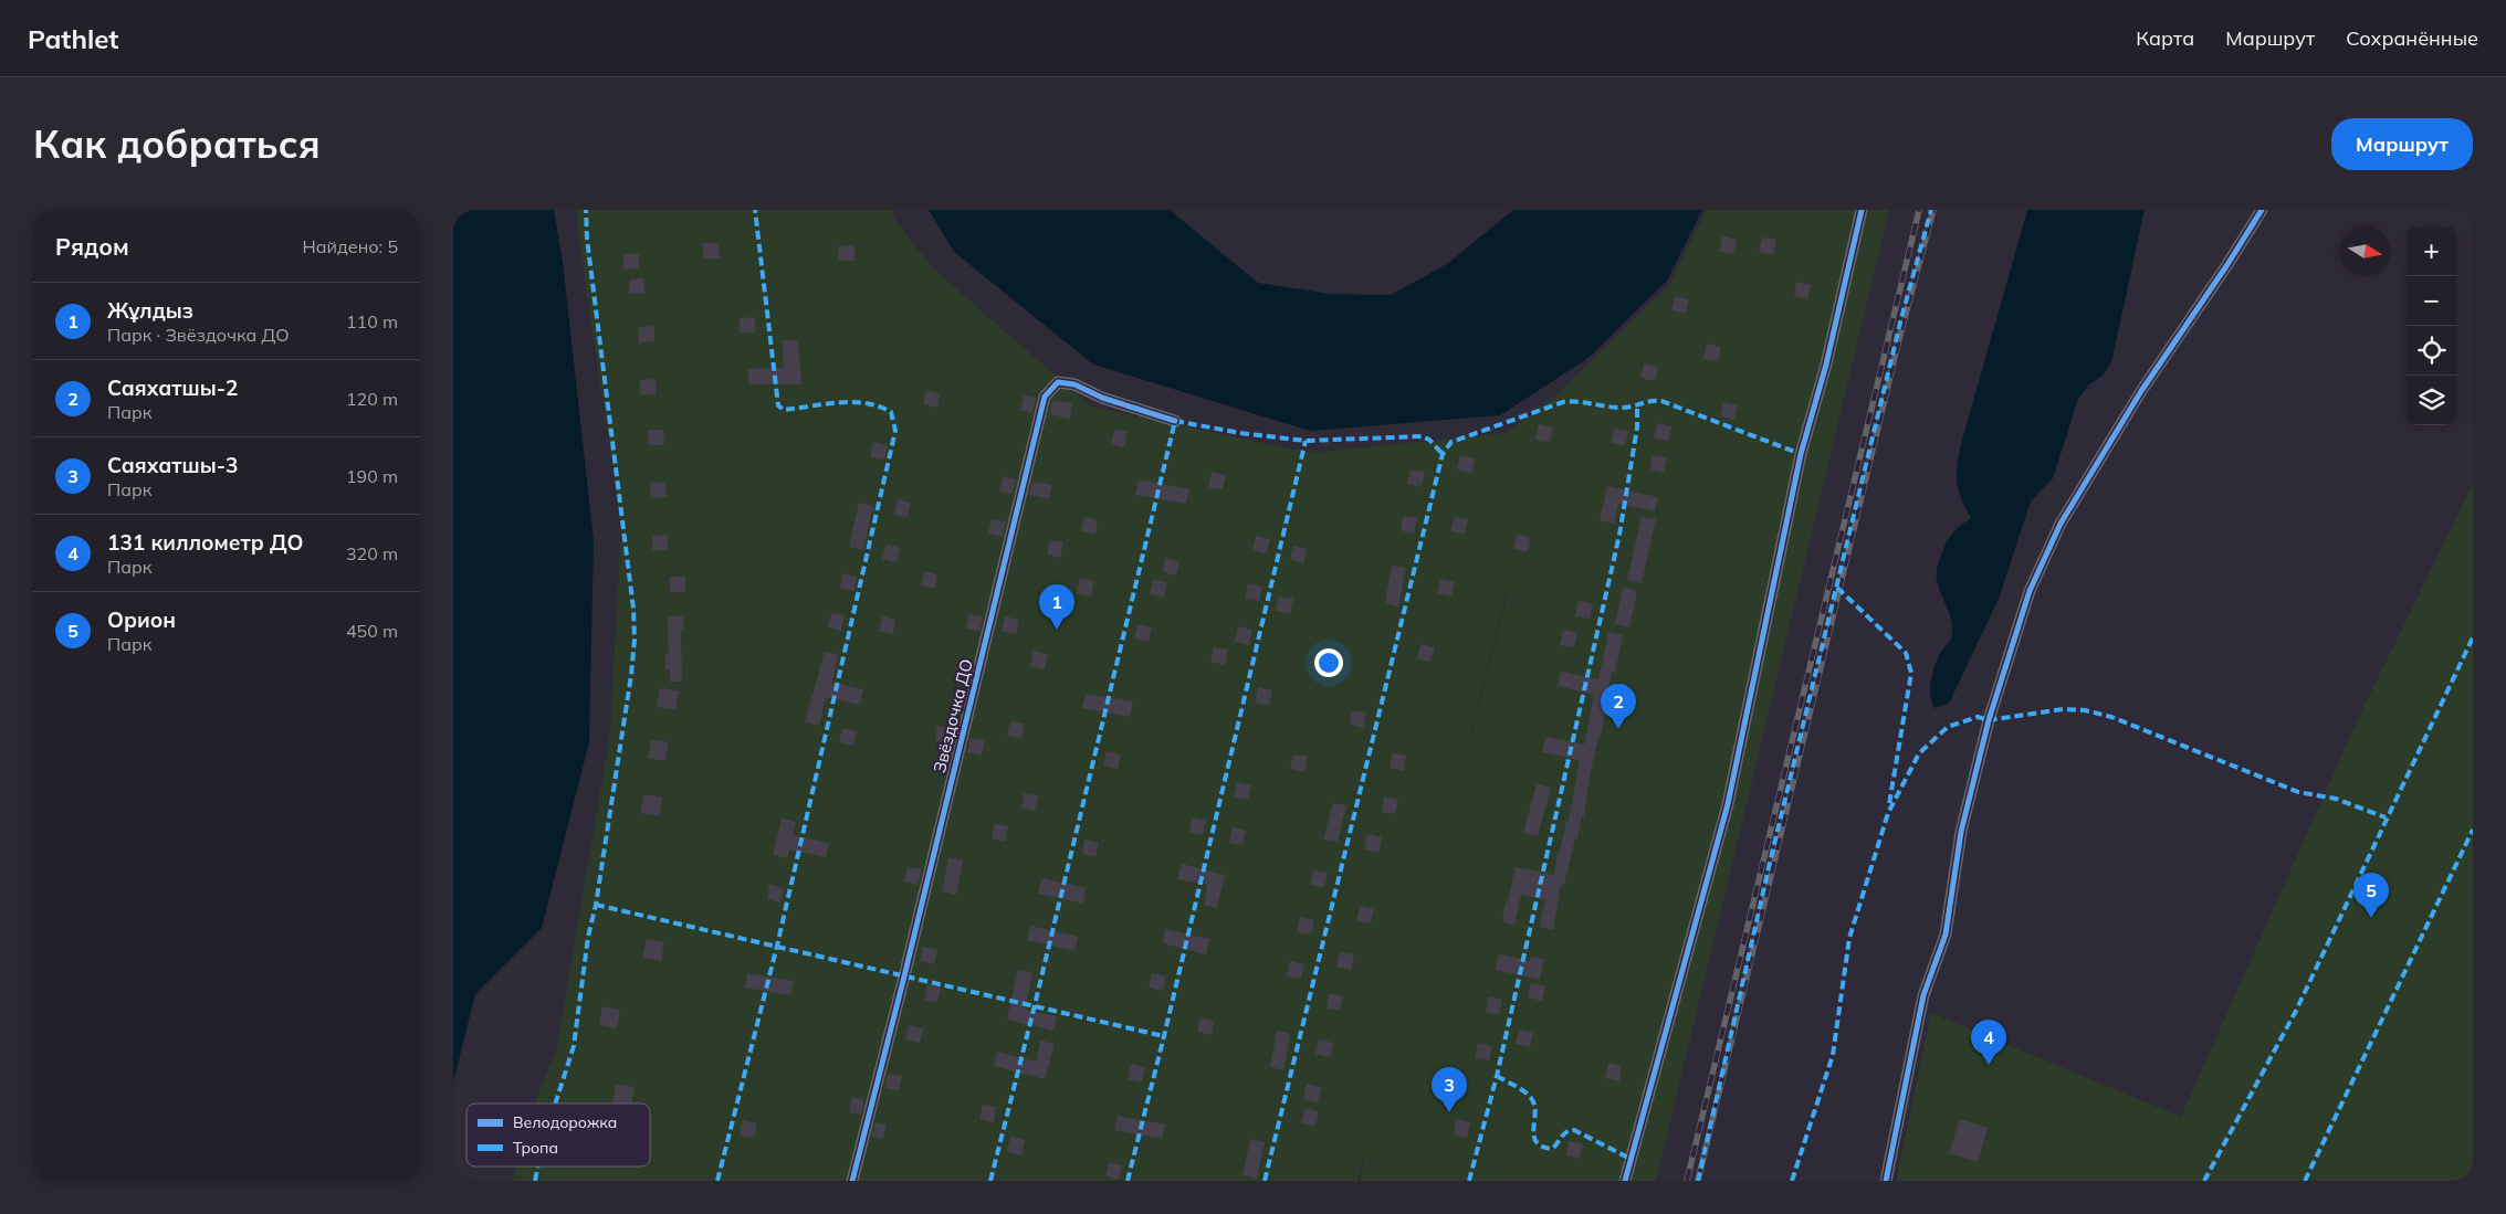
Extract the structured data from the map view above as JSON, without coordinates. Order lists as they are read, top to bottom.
{
  "streets": {
    "street": ["Звёздочка ДО"]
  },
  "legend": ["Велодорожка", "Тропа"],
  "north": "right",
  "page": {
    "header": "Pathlet",
    "nav": ["Карта", "Маршрут", "Сохранённые"],
    "buttons": "Маршрут",
    "title": "Как добраться",
    "heading": ["Рядом", "Найдено: 5"],
    "map_buttons": ["+", "−"],
    "list": [
      {
        "mark": "1",
        "name": "Жұлдыз",
        "note": "Парк · Звёздочка ДО",
        "value": "110 m"
      },
      {
        "mark": "2",
        "name": "Саяхатшы-2",
        "note": "Парк",
        "value": "120 m"
      },
      {
        "mark": "3",
        "name": "Саяхатшы-3",
        "note": "Парк",
        "value": "190 m"
      },
      {
        "mark": "4",
        "name": "131 киллометр ДО",
        "note": "Парк",
        "value": "320 m"
      },
      {
        "mark": "5",
        "name": "Орион",
        "note": "Парк",
        "value": "450 m"
      }
    ],
    "pins": [
      "1",
      "2",
      "5",
      "4",
      "3"
    ]
  }
}
